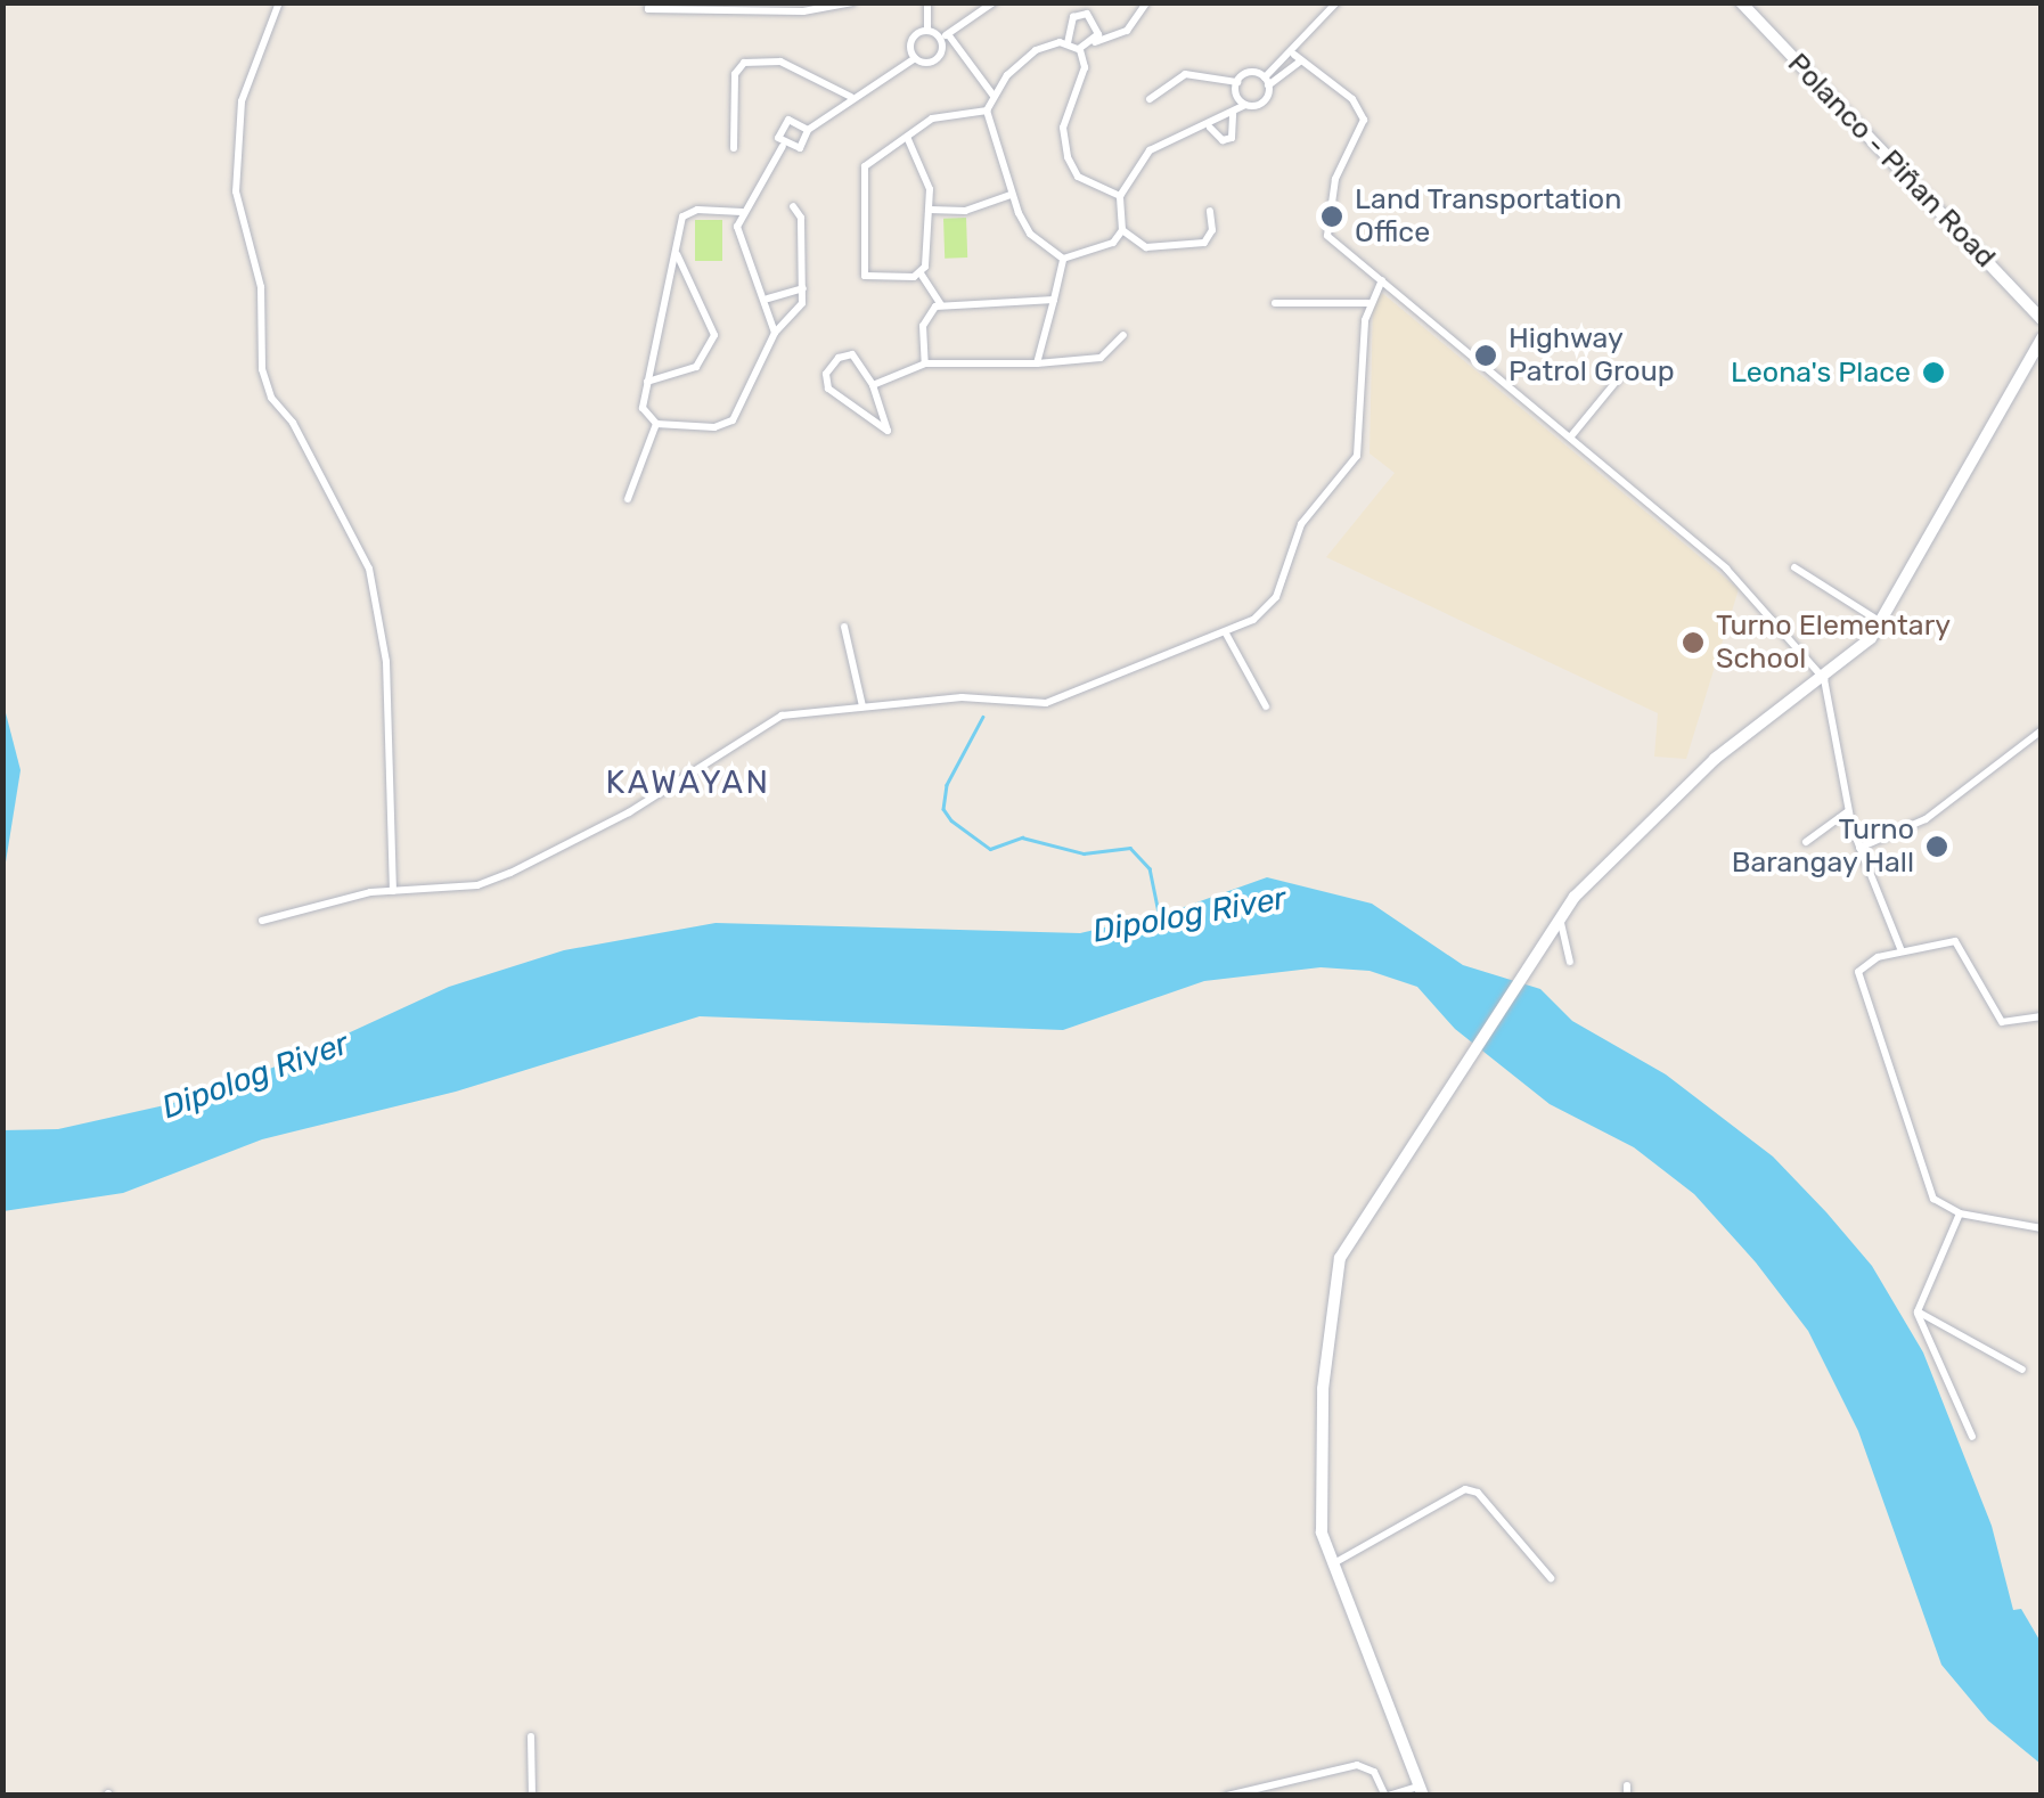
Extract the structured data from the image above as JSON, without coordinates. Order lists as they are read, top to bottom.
{
  "streets": {
    "main road": ["Polanco - Piñan Road"]
  },
  "districts": ["KAWAYAN"],
  "water": ["Dipolog River"],
  "places": [
    "Land Transportation Office",
    "Highway Patrol Group",
    "Leona's Place",
    "Turno Elementary School",
    "Turno Barangay Hall"
  ]
}
